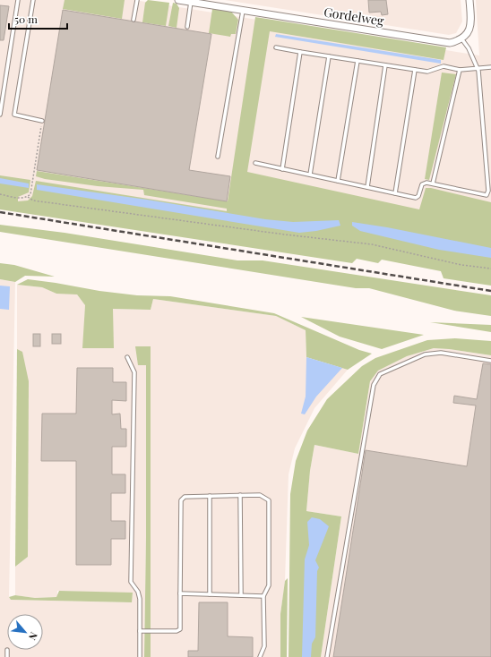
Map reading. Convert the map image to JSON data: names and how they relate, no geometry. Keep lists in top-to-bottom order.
{
  "streets": {
    "street": ["Gordelweg"]
  },
  "scale_bar": "50 m",
  "north": "bottom right"
}
